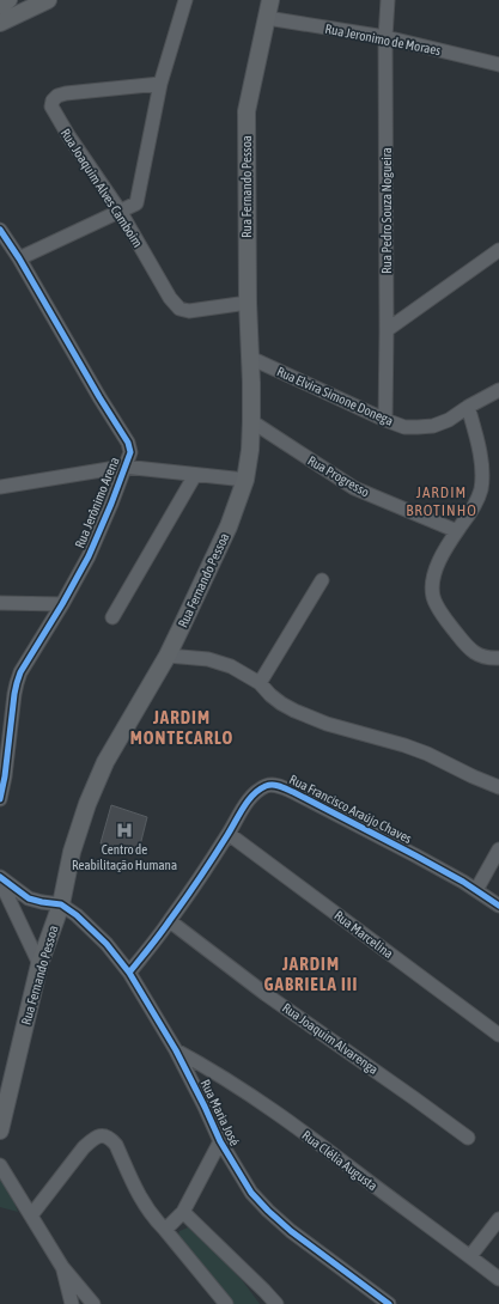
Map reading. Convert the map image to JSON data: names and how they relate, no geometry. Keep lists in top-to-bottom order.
{
  "streets": {
    "main road": ["Rua Fernando Pessoa"],
    "street": [
      "Rua Jeronimo de Moraes",
      "Rua Joaquim Alves Camboim",
      "Rua Pedro Souza Nogueira",
      "Rua Elvira Simone Donega",
      "Rua Progresso",
      "Rua Jerônimo Arena",
      "Rua Francisco Araújo Chaves",
      "Rua Marcelina",
      "Rua Joaquim Alvarenga",
      "Rua Maria José",
      "Rua Clélia Augusta"
    ]
  },
  "crossings": [
    ["Rua Jeronimo de Moraes", "Rua Fernando Pessoa"],
    ["Rua Jeronimo de Moraes", "Rua Pedro Souza Nogueira"],
    ["Rua Fernando Pessoa", "Rua Joaquim Alves Camboim"],
    ["Rua Fernando Pessoa", "Rua Elvira Simone Donega"],
    ["Rua Fernando Pessoa", "Rua Progresso"],
    ["Rua Fernando Pessoa", "Rua Maria José"],
    ["Rua Pedro Souza Nogueira", "Rua Elvira Simone Donega"],
    ["Rua Francisco Araújo Chaves", "Rua Marcelina"],
    ["Rua Francisco Araújo Chaves", "Rua Joaquim Alvarenga"],
    ["Rua Francisco Araújo Chaves", "Rua Maria José"],
    ["Rua Maria José", "Rua Clélia Augusta"]
  ],
  "districts": ["JARDIM BROTINHO", "JARDIM MONTECARLO", "JARDIM GABRIELA III"],
  "places": {
    "hospital": ["Centro de Reabilitação Humana"]
  }
}
